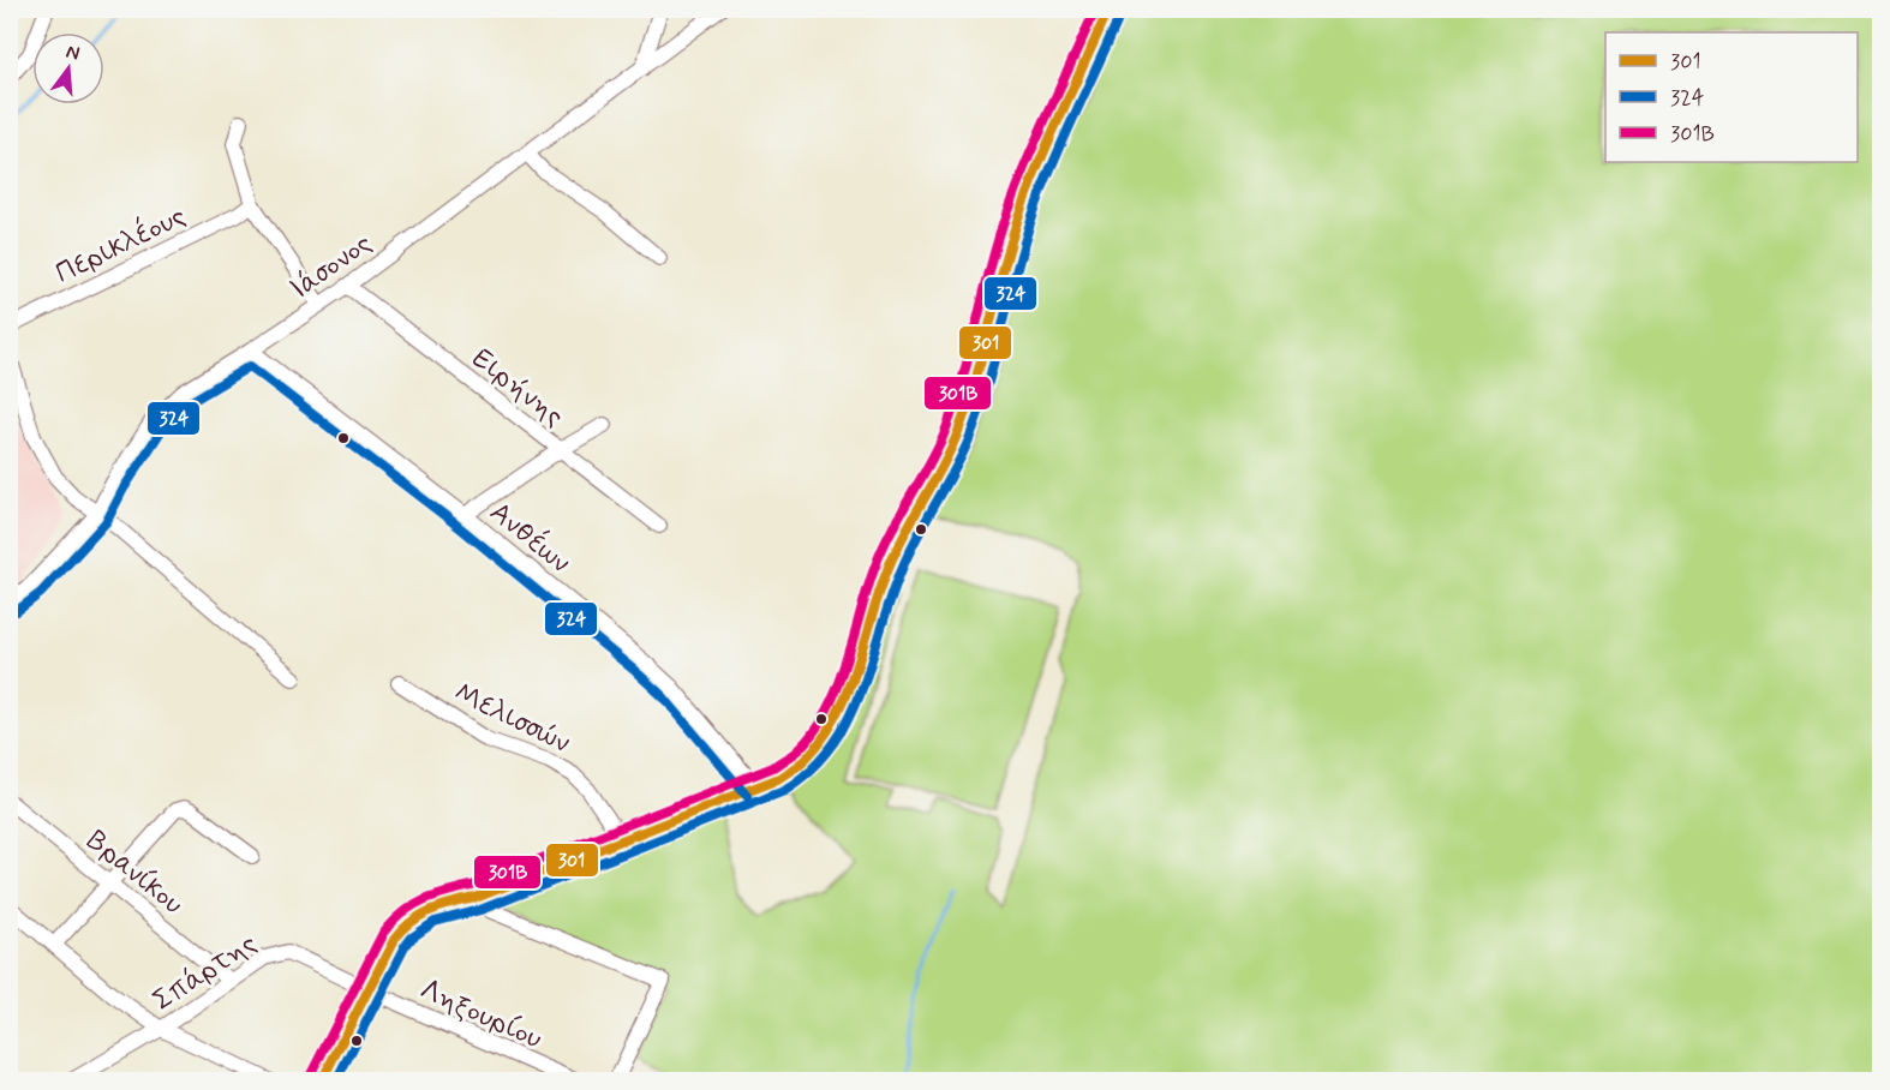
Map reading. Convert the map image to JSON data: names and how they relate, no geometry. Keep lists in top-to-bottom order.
{
  "streets": {
    "street": [
      "Περικλέους",
      "Ιάσονος",
      "Ειρήνης",
      "Ανθέων",
      "Μελισσών",
      "Βρανίκου",
      "Σπάρτης",
      "Ληξουρίου"
    ]
  },
  "crossings": [
    ["Ιάσονος", "Ειρήνης"],
    ["Ιάσονος", "Ανθέων"],
    ["Βρανίκου", "Σπάρτης"],
    ["Σπάρτης", "Ληξουρίου"]
  ],
  "lines": ["transit line 301", "transit line 301B", "transit line 324"],
  "legend": ["301", "324", "301B"],
  "north": "top"
}
